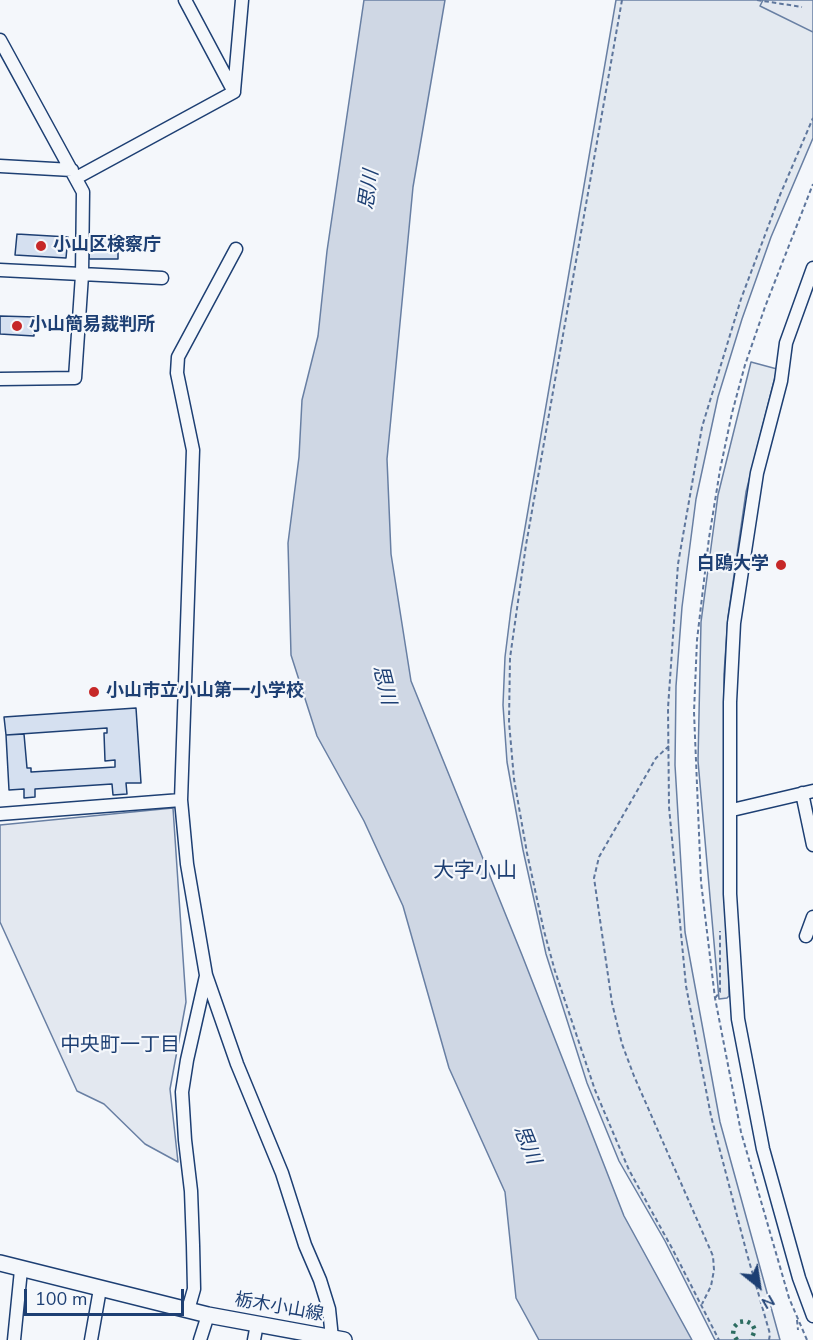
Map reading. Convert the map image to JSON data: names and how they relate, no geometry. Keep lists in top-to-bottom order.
{
  "streets": {
    "main road": ["栃木小山線"]
  },
  "districts": ["大字小山", "中央町一丁目"],
  "water": ["思川"],
  "places": [
    "小山区検察庁",
    "小山簡易裁判所",
    "白鴎大学",
    "小山市立小山第一小学校"
  ],
  "scale_bar": "100 m",
  "north": "bottom right"
}
